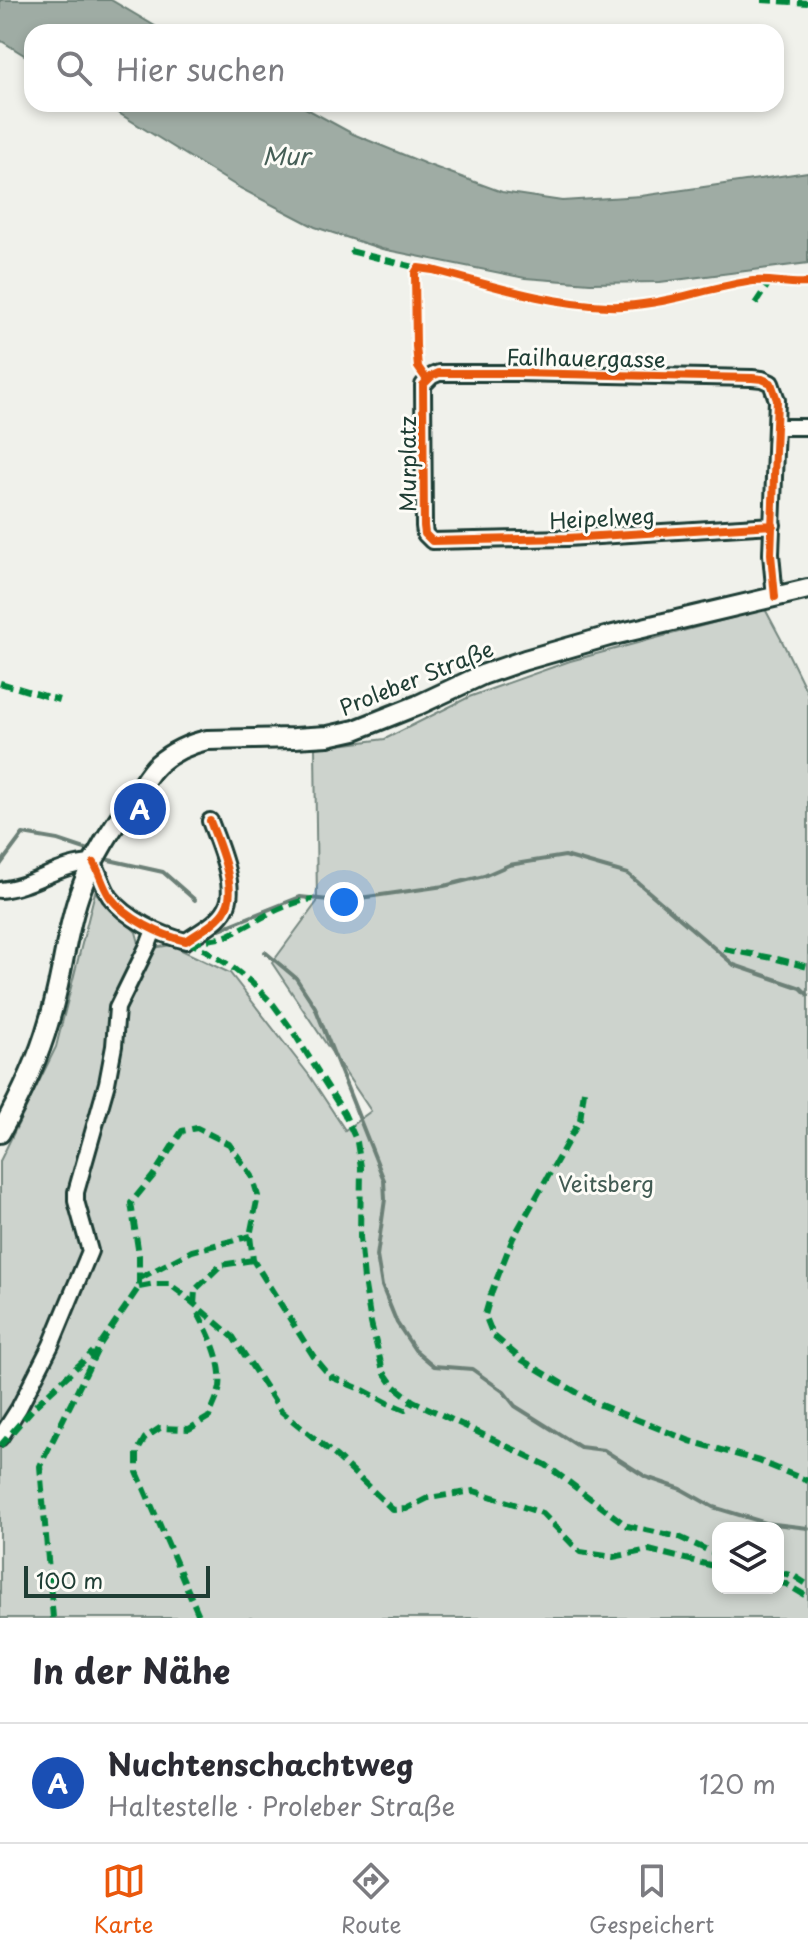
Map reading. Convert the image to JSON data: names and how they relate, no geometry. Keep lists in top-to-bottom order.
{
  "streets": {
    "main road": ["Proleber Straße"],
    "street": ["Failhauergasse", "Murplatz", "Heipelweg"]
  },
  "crossings": [
    ["Failhauergasse", "Murplatz"],
    ["Murplatz", "Heipelweg"]
  ],
  "water": ["Mur"],
  "parks": ["Veitsberg"],
  "scale_bar": "100 m",
  "page": {
    "search": "Hier suchen",
    "pins": "A",
    "scale": "100 m",
    "heading": "In der Nähe",
    "list": [
      {
        "mark": "A",
        "name": "Nuchtenschachtweg",
        "note": "Haltestelle · Proleber Straße",
        "value": "120 m"
      }
    ],
    "nav": ["Karte", "Route", "Gespeichert"]
  }
}
